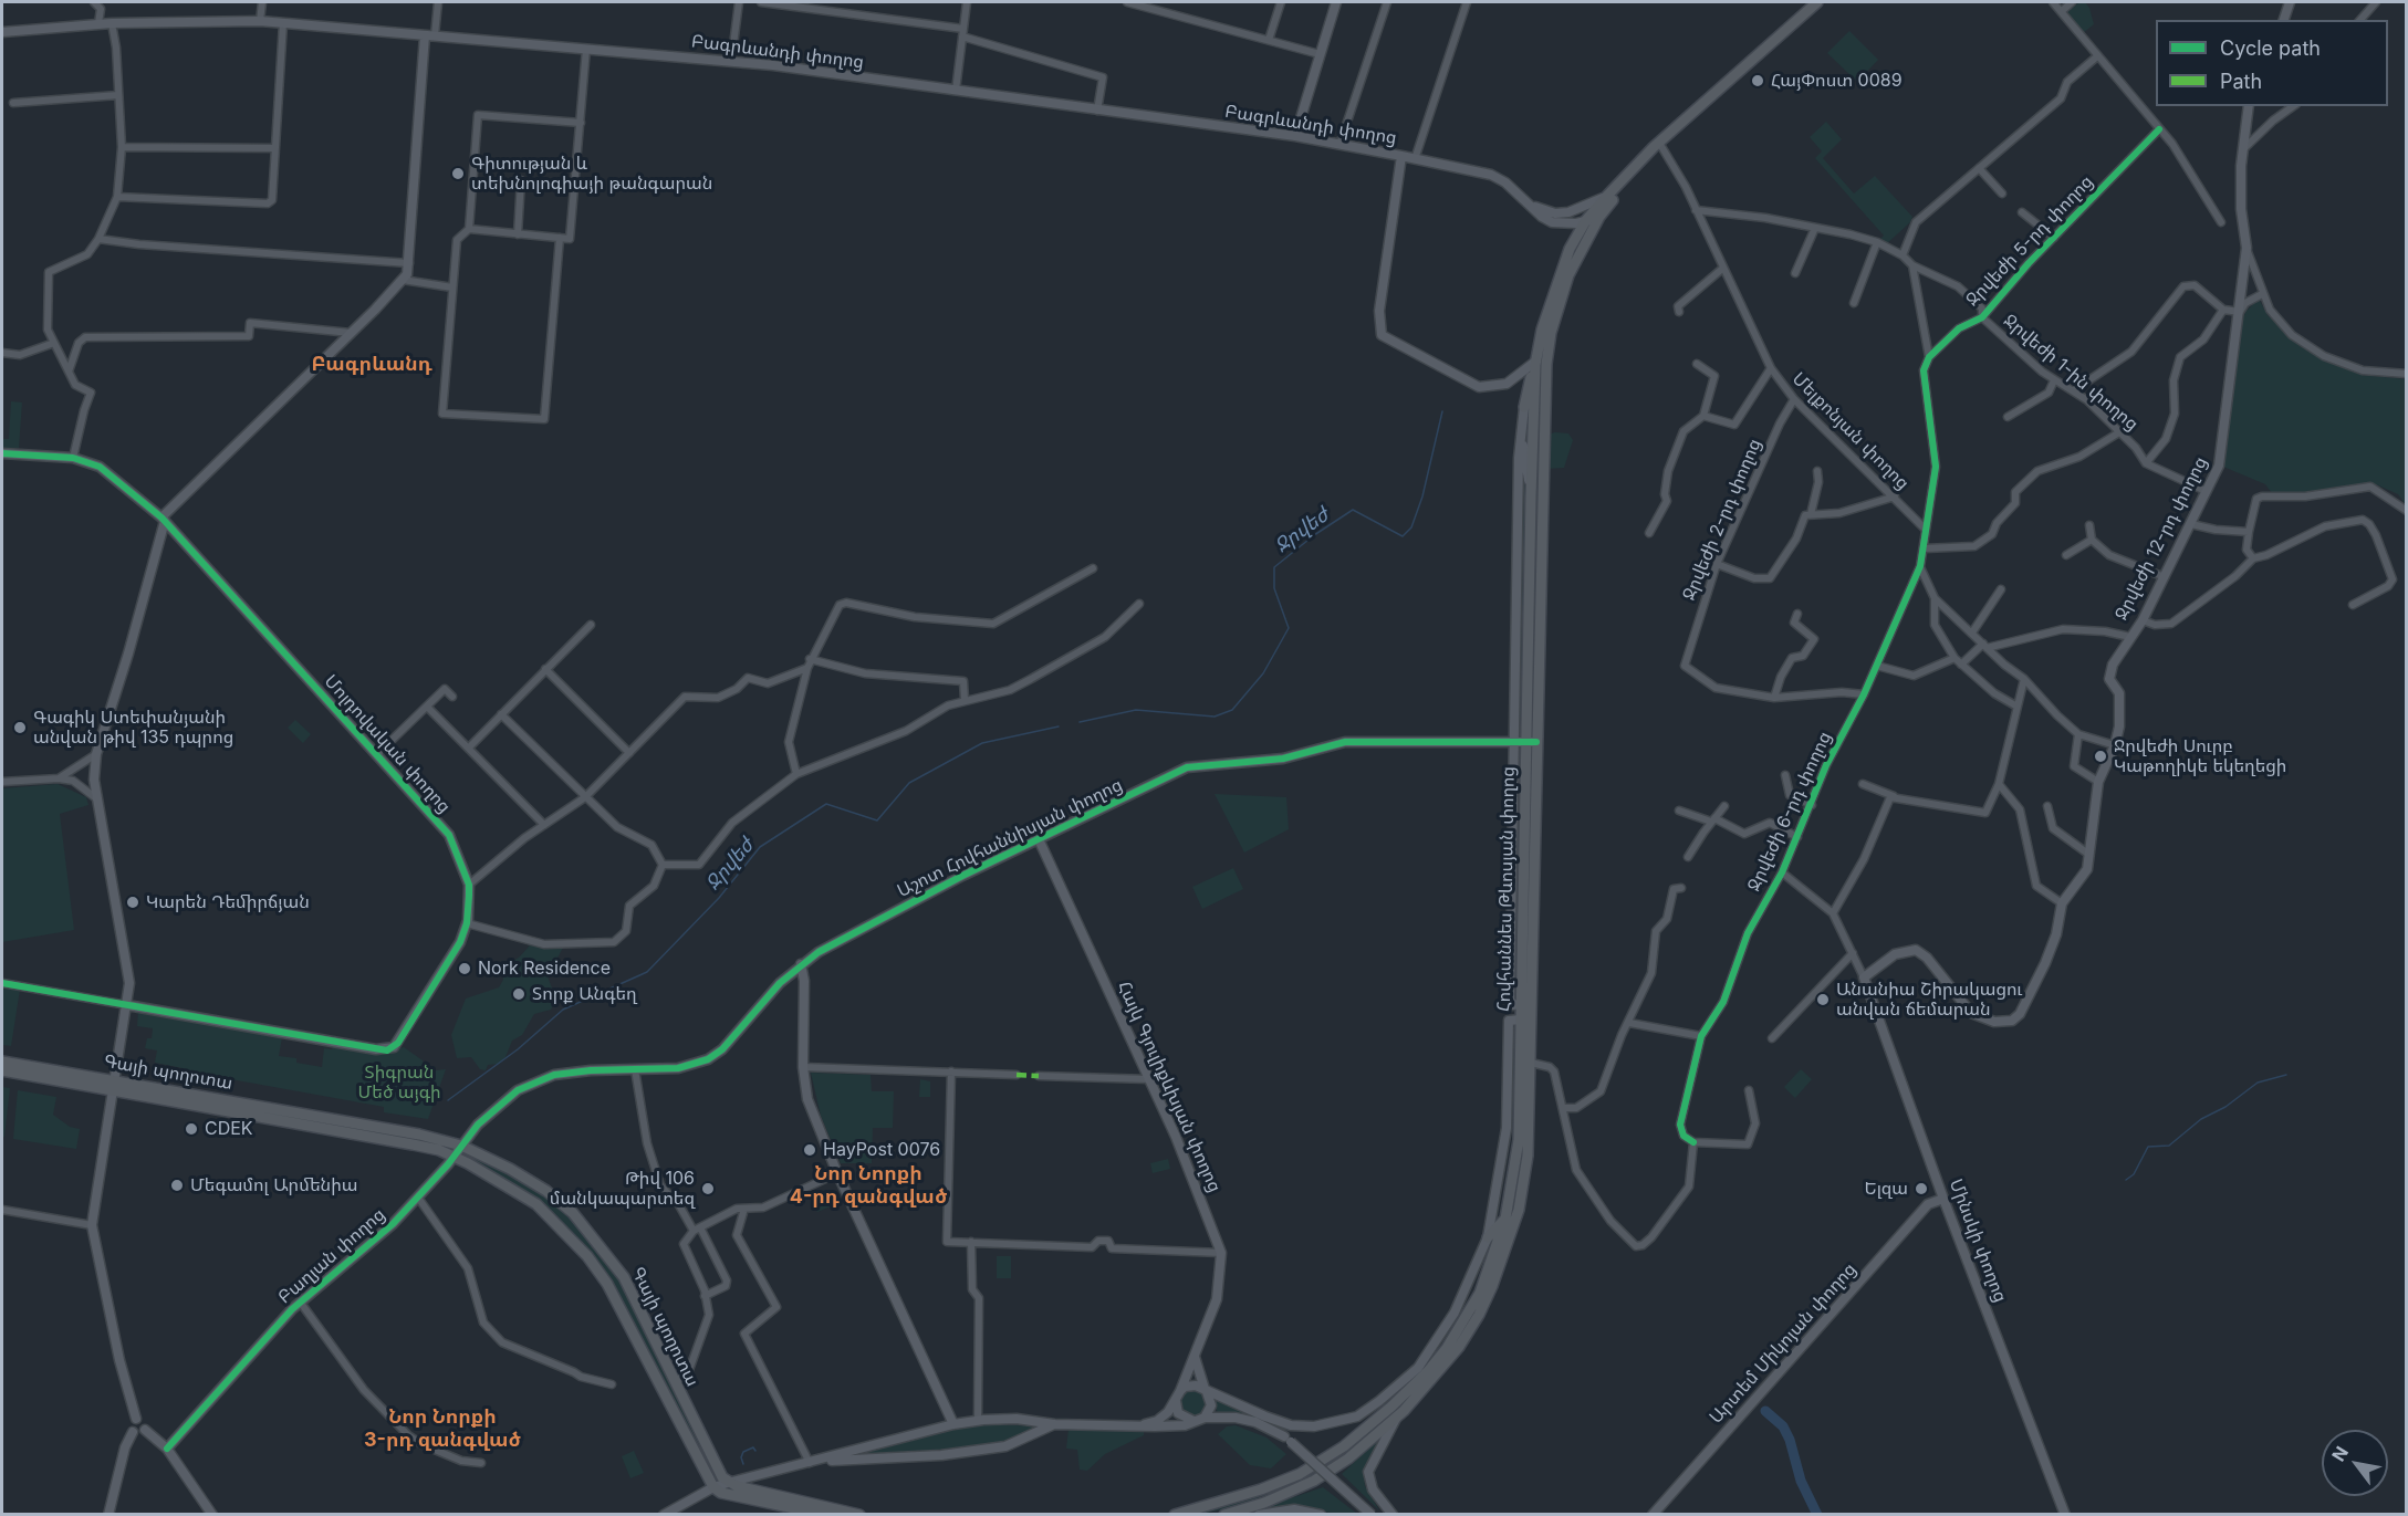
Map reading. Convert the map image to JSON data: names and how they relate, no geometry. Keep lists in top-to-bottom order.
{
  "streets": {
    "main road": ["Հովհաննես Թևոսյան փողոց", "Գայի պողոտա"],
    "street": [
      "Բագրևանդի փողոց",
      "Ջրվեժի 5-րդ փողոց",
      "Ջրվեժի 1-ին փողոց",
      "Մելքոնյան փողոց",
      "Ջրվեժի 2-րդ փողոց",
      "Ջրվեժի 12-րդ փողոց",
      "Մոլդովական փողոց",
      "Ջրվեժի 6-րդ փողոց",
      "Աշոտ Հովհաննիսյան փողոց",
      "Հայկ Գյուլիքևխյան փողոց",
      "Մինսկի փողոց",
      "Բաղյան փողոց",
      "Արտեմ Միկոյան փողոց"
    ]
  },
  "crossings": [
    ["Բագրևանդի փողոց", "Հովհաննես Թևոսյան փողոց"],
    ["Ջրվեժի 5-րդ փողոց", "Ջրվեժի 1-ին փողոց"],
    ["Ջրվեժի 1-ին փողոց", "Մելքոնյան փողոց"],
    ["Ջրվեժի 1-ին փողոց", "Ջրվեժի 12-րդ փողոց"],
    ["Մելքոնյան փողոց", "Ջրվեժի 2-րդ փողոց"],
    ["Մելքոնյան փողոց", "Հովհաննես Թևոսյան փողոց"],
    ["Ջրվեժի 2-րդ փողոց", "Ջրվեժի 6-րդ փողոց"],
    ["Ջրվեժի 12-րդ փողոց", "Մինսկի փողոց"],
    ["Ջրվեժի 6-րդ փողոց", "Հովհաննես Թևոսյան փողոց"],
    ["Աշոտ Հովհաննիսյան փողոց", "Հովհաննես Թևոսյան փողոց"],
    ["Աշոտ Հովհաննիսյան փողոց", "Գայի պողոտա"],
    ["Աշոտ Հովհաննիսյան փողոց", "Հայկ Գյուլիքևխյան փողոց"],
    ["Աշոտ Հովհաննիսյան փողոց", "Բաղյան փողոց"],
    ["Գայի պողոտա", "Բաղյան փողոց"],
    ["Մինսկի փողոց", "Արտեմ Միկոյան փողոց"]
  ],
  "districts": ["Բագրևանդ", "Նոր Նորքի 4-րդ զանգված", "Նոր Նորքի 3-րդ զանգված"],
  "water": ["Ջրվեժ"],
  "parks": ["Տիգրան Մեծ այգի"],
  "places": [
    "ՀայՓոստ 0089",
    "Գիտության և տեխնոլոգիայի թանգարան",
    "Գագիկ Ստեփանյանի անվան թիվ 135 դպրոց",
    "Ջրվեժի Սուրբ Կաթողիկե եկեղեցի",
    "Կարեն Դեմիրճյան",
    "Nork Residence",
    "Տորք Անգեղ",
    "Անանիա Շիրակացու անվան ճեմարան",
    "CDEK",
    "HayPost 0076",
    "Մեգամոլ Արմենիա",
    "Թիվ 106 մանկապարտեզ",
    "Ելզա"
  ],
  "legend": ["Cycle path", "Path"],
  "north": "top left"
}
